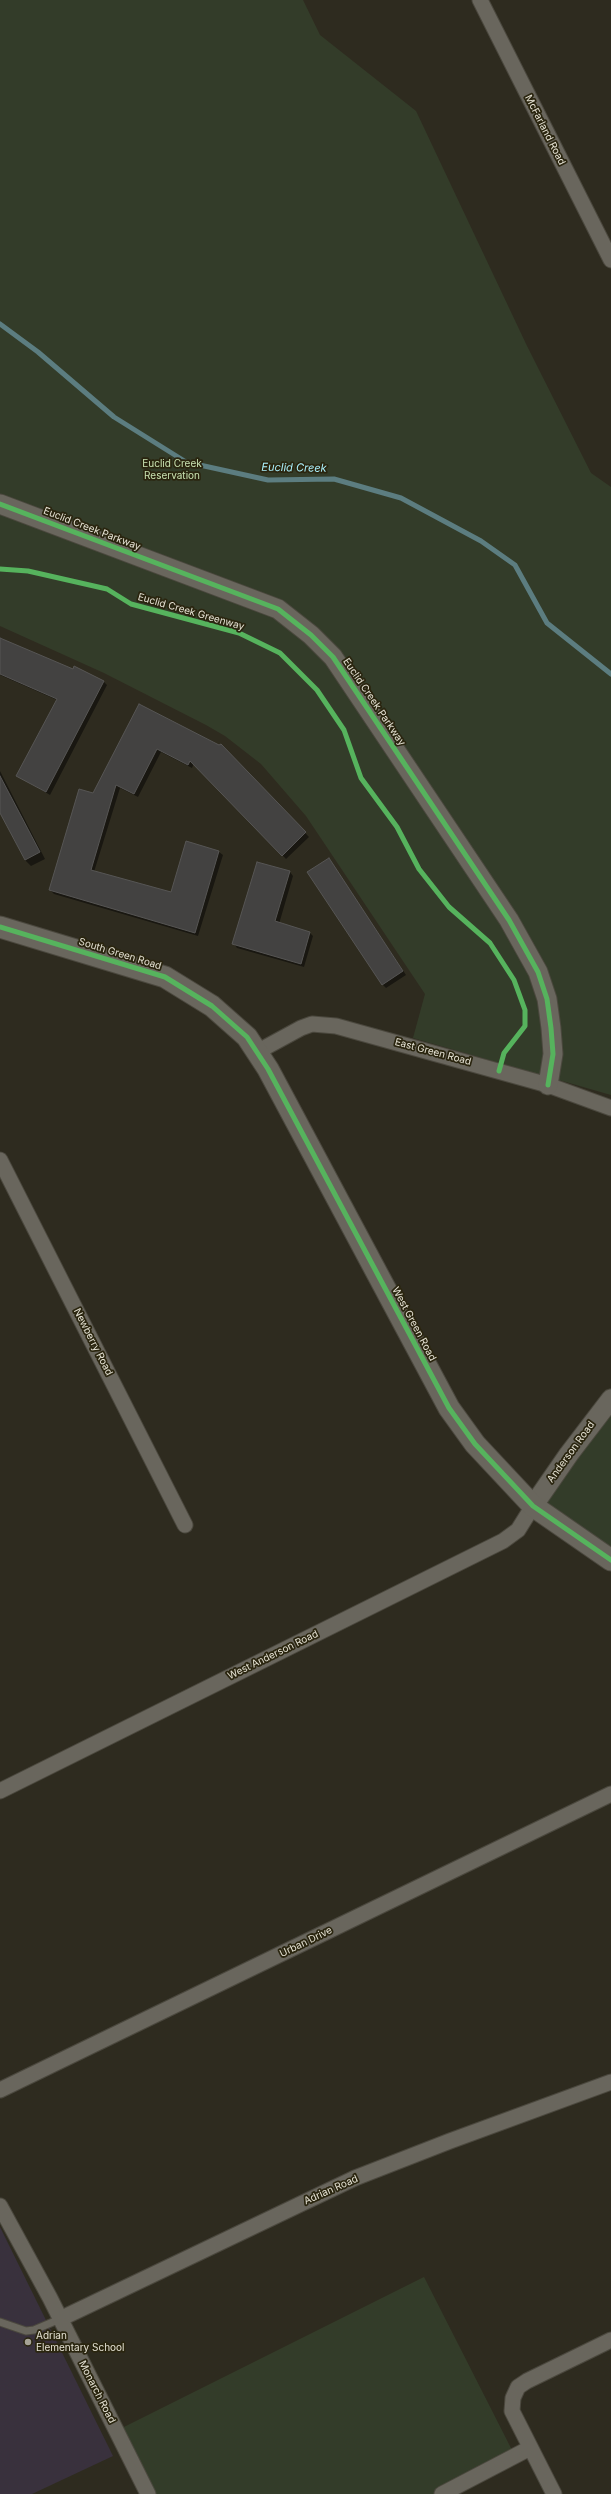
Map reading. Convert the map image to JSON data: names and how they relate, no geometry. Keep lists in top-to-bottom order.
{
  "streets": {
    "main road": ["South Green Road", "West Green Road"],
    "street": [
      "McFarland Road",
      "Euclid Creek Parkway",
      "East Green Road",
      "Newberry Road",
      "Anderson Road",
      "West Anderson Road",
      "Urban Drive",
      "Adrian Road",
      "Monarch Road"
    ],
    "cycle path": ["Euclid Creek Greenway"]
  },
  "crossings": [
    ["Euclid Creek Parkway", "East Green Road"],
    ["South Green Road", "East Green Road"],
    ["South Green Road", "West Green Road"],
    ["East Green Road", "West Green Road"],
    ["West Green Road", "Anderson Road"],
    ["West Green Road", "West Anderson Road"],
    ["Anderson Road", "West Anderson Road"],
    ["Adrian Road", "Monarch Road"]
  ],
  "water": ["Euclid Creek"],
  "parks": ["Euclid Creek Reservation"],
  "places": ["Adrian Elementary School"]
}
